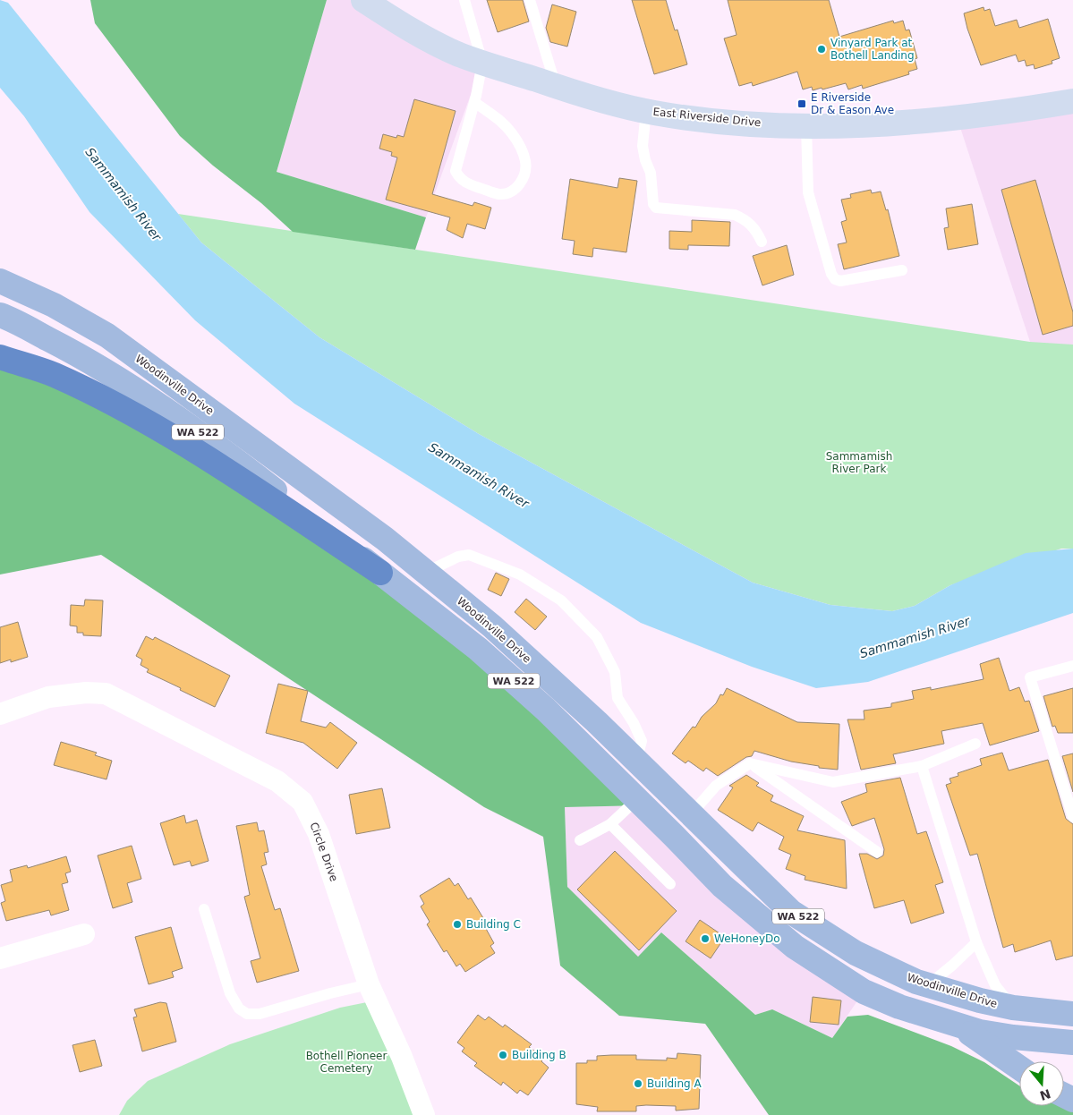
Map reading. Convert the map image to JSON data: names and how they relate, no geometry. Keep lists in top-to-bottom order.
{
  "streets": {
    "main road": ["East Riverside Drive", "Woodinville Drive", "WA 522"],
    "street": ["Circle Drive"]
  },
  "water": ["Sammamish River"],
  "parks": ["Sammamish River Park", "Bothell Pioneer Cemetery"],
  "places": {
    "other": [
      "Vinyard Park at Bothell Landing",
      "Building C",
      "WeHoneyDo",
      "Building B",
      "Building A"
    ],
    "transit": ["E Riverside Dr & Eason Ave"]
  },
  "north": "bottom"
}
